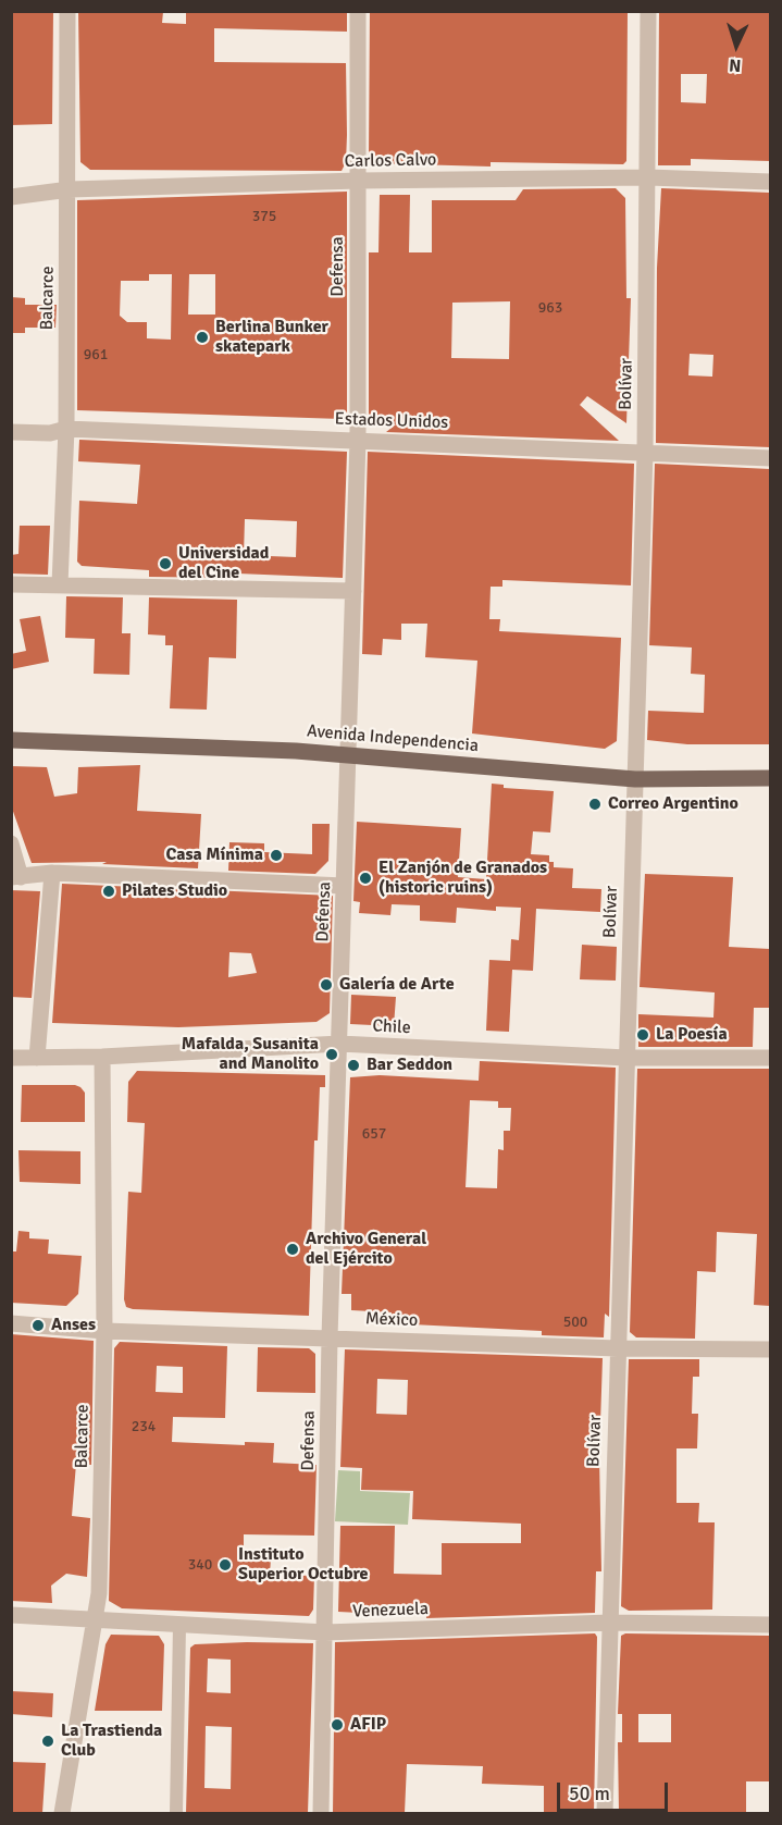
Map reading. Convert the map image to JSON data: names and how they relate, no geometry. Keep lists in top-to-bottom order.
{
  "streets": {
    "main road": ["Avenida Independencia"],
    "street": [
      "Carlos Calvo",
      "Defensa",
      "Balcarce",
      "Bolívar",
      "Estados Unidos",
      "Chile",
      "México",
      "Venezuela"
    ]
  },
  "crossings": [
    ["Carlos Calvo", "Defensa"],
    ["Carlos Calvo", "Balcarce"],
    ["Carlos Calvo", "Bolívar"],
    ["Defensa", "Estados Unidos"],
    ["Defensa", "Avenida Independencia"],
    ["Defensa", "Chile"],
    ["Defensa", "México"],
    ["Defensa", "Venezuela"],
    ["Balcarce", "Estados Unidos"],
    ["Balcarce", "Chile"],
    ["Balcarce", "México"],
    ["Balcarce", "Venezuela"],
    ["Bolívar", "Estados Unidos"],
    ["Bolívar", "Avenida Independencia"],
    ["Bolívar", "Chile"],
    ["Bolívar", "México"],
    ["Bolívar", "Venezuela"]
  ],
  "places": [
    "Berlina Bunker skatepark",
    "Universidad del Cine",
    "Correo Argentino",
    "Casa Mínima",
    "El Zanjón de Granados (historic ruins)",
    "Pilates Studio",
    "Galería de Arte",
    "La Poesía",
    "Mafalda, Susanita and Manolito",
    "Bar Seddon",
    "Archivo General del Ejército",
    "Anses",
    "Instituto Superior Octubre",
    "AFIP",
    "La Trastienda Club"
  ],
  "house_numbers": [
    "375",
    "963",
    "961",
    "657",
    "500",
    "234",
    "340"
  ],
  "scale_bar": "50 m",
  "north": "bottom"
}
